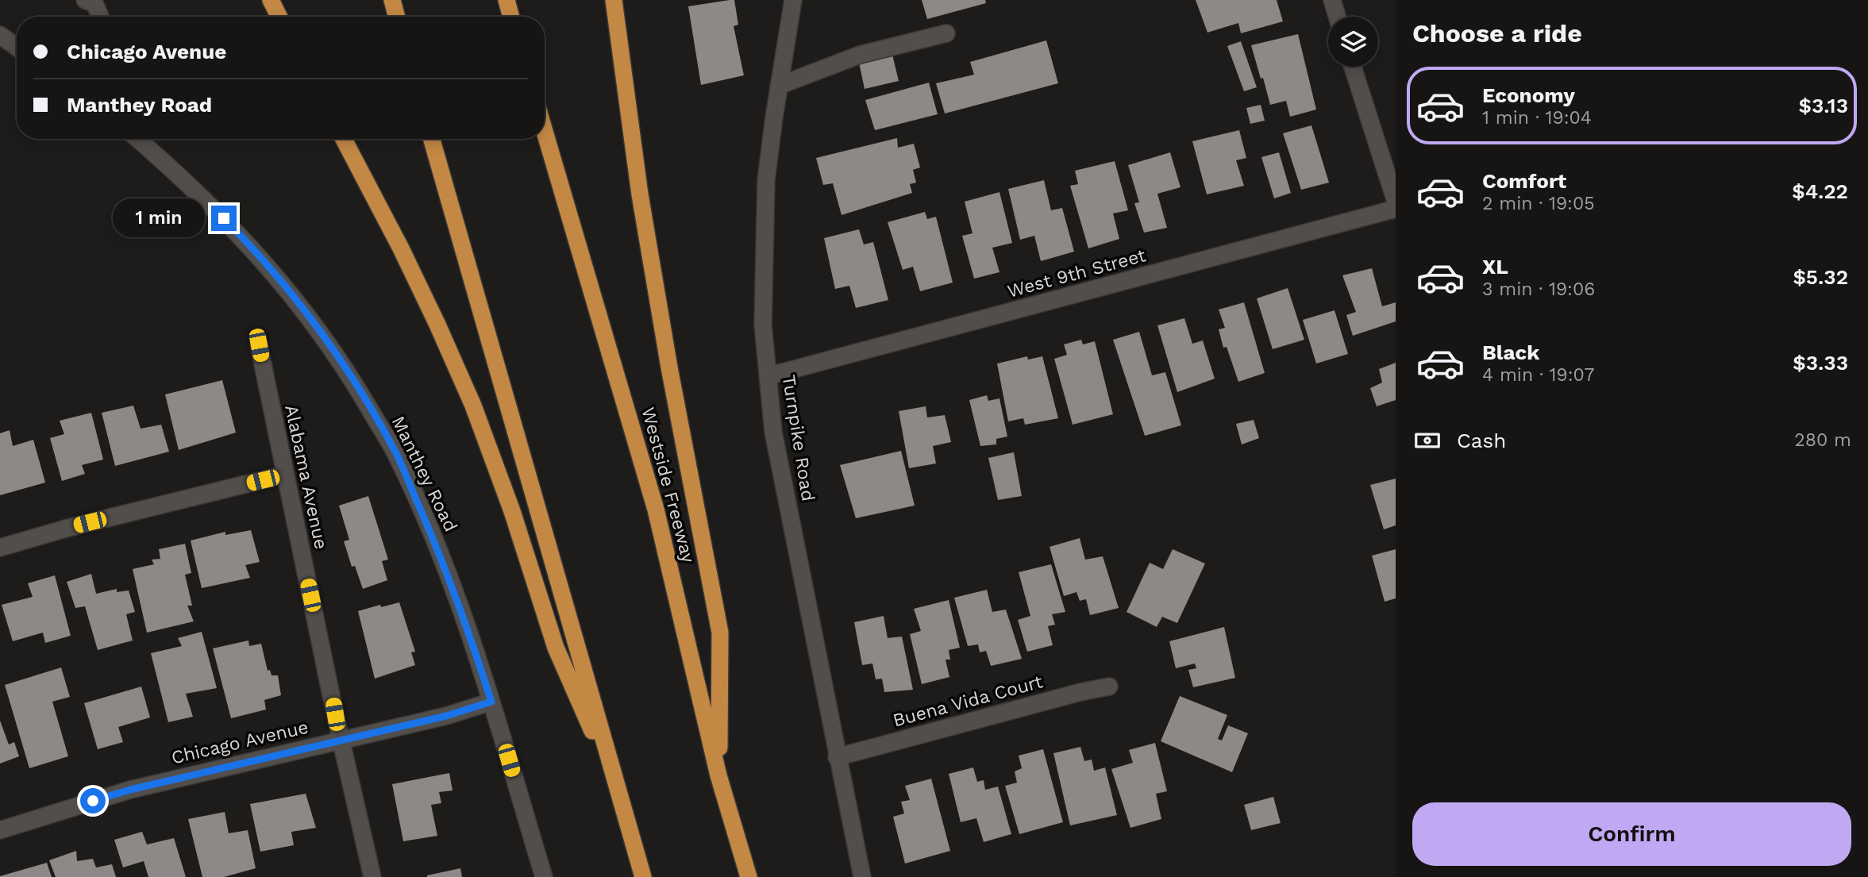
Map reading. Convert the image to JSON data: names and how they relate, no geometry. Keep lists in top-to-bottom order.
{
  "streets": {
    "highway": ["Westside Freeway"],
    "street": [
      "West 9th Street",
      "Turnpike Road",
      "Manthey Road",
      "Alabama Avenue",
      "Buena Vida Court",
      "Chicago Avenue"
    ]
  },
  "crossings": [
    ["West 9th Street", "Turnpike Road"],
    ["Turnpike Road", "Buena Vida Court"],
    ["Manthey Road", "Chicago Avenue"],
    ["Alabama Avenue", "Chicago Avenue"]
  ],
  "page": {
    "heading": "Choose a ride",
    "banner": ["Chicago Avenue", "Manthey Road"],
    "list": [
      {
        "name": "Economy",
        "note": "1 min · 19:04",
        "value": "$3.13"
      },
      {
        "name": "Comfort",
        "note": "2 min · 19:05",
        "value": "$4.22"
      },
      {
        "name": "XL",
        "note": "3 min · 19:06",
        "value": "$5.32"
      },
      {
        "name": "Black",
        "note": "4 min · 19:07",
        "value": "$3.33"
      }
    ],
    "bubble": "1 min",
    "pay": ["Cash", "280 m"],
    "buttons": "Confirm"
  }
}
